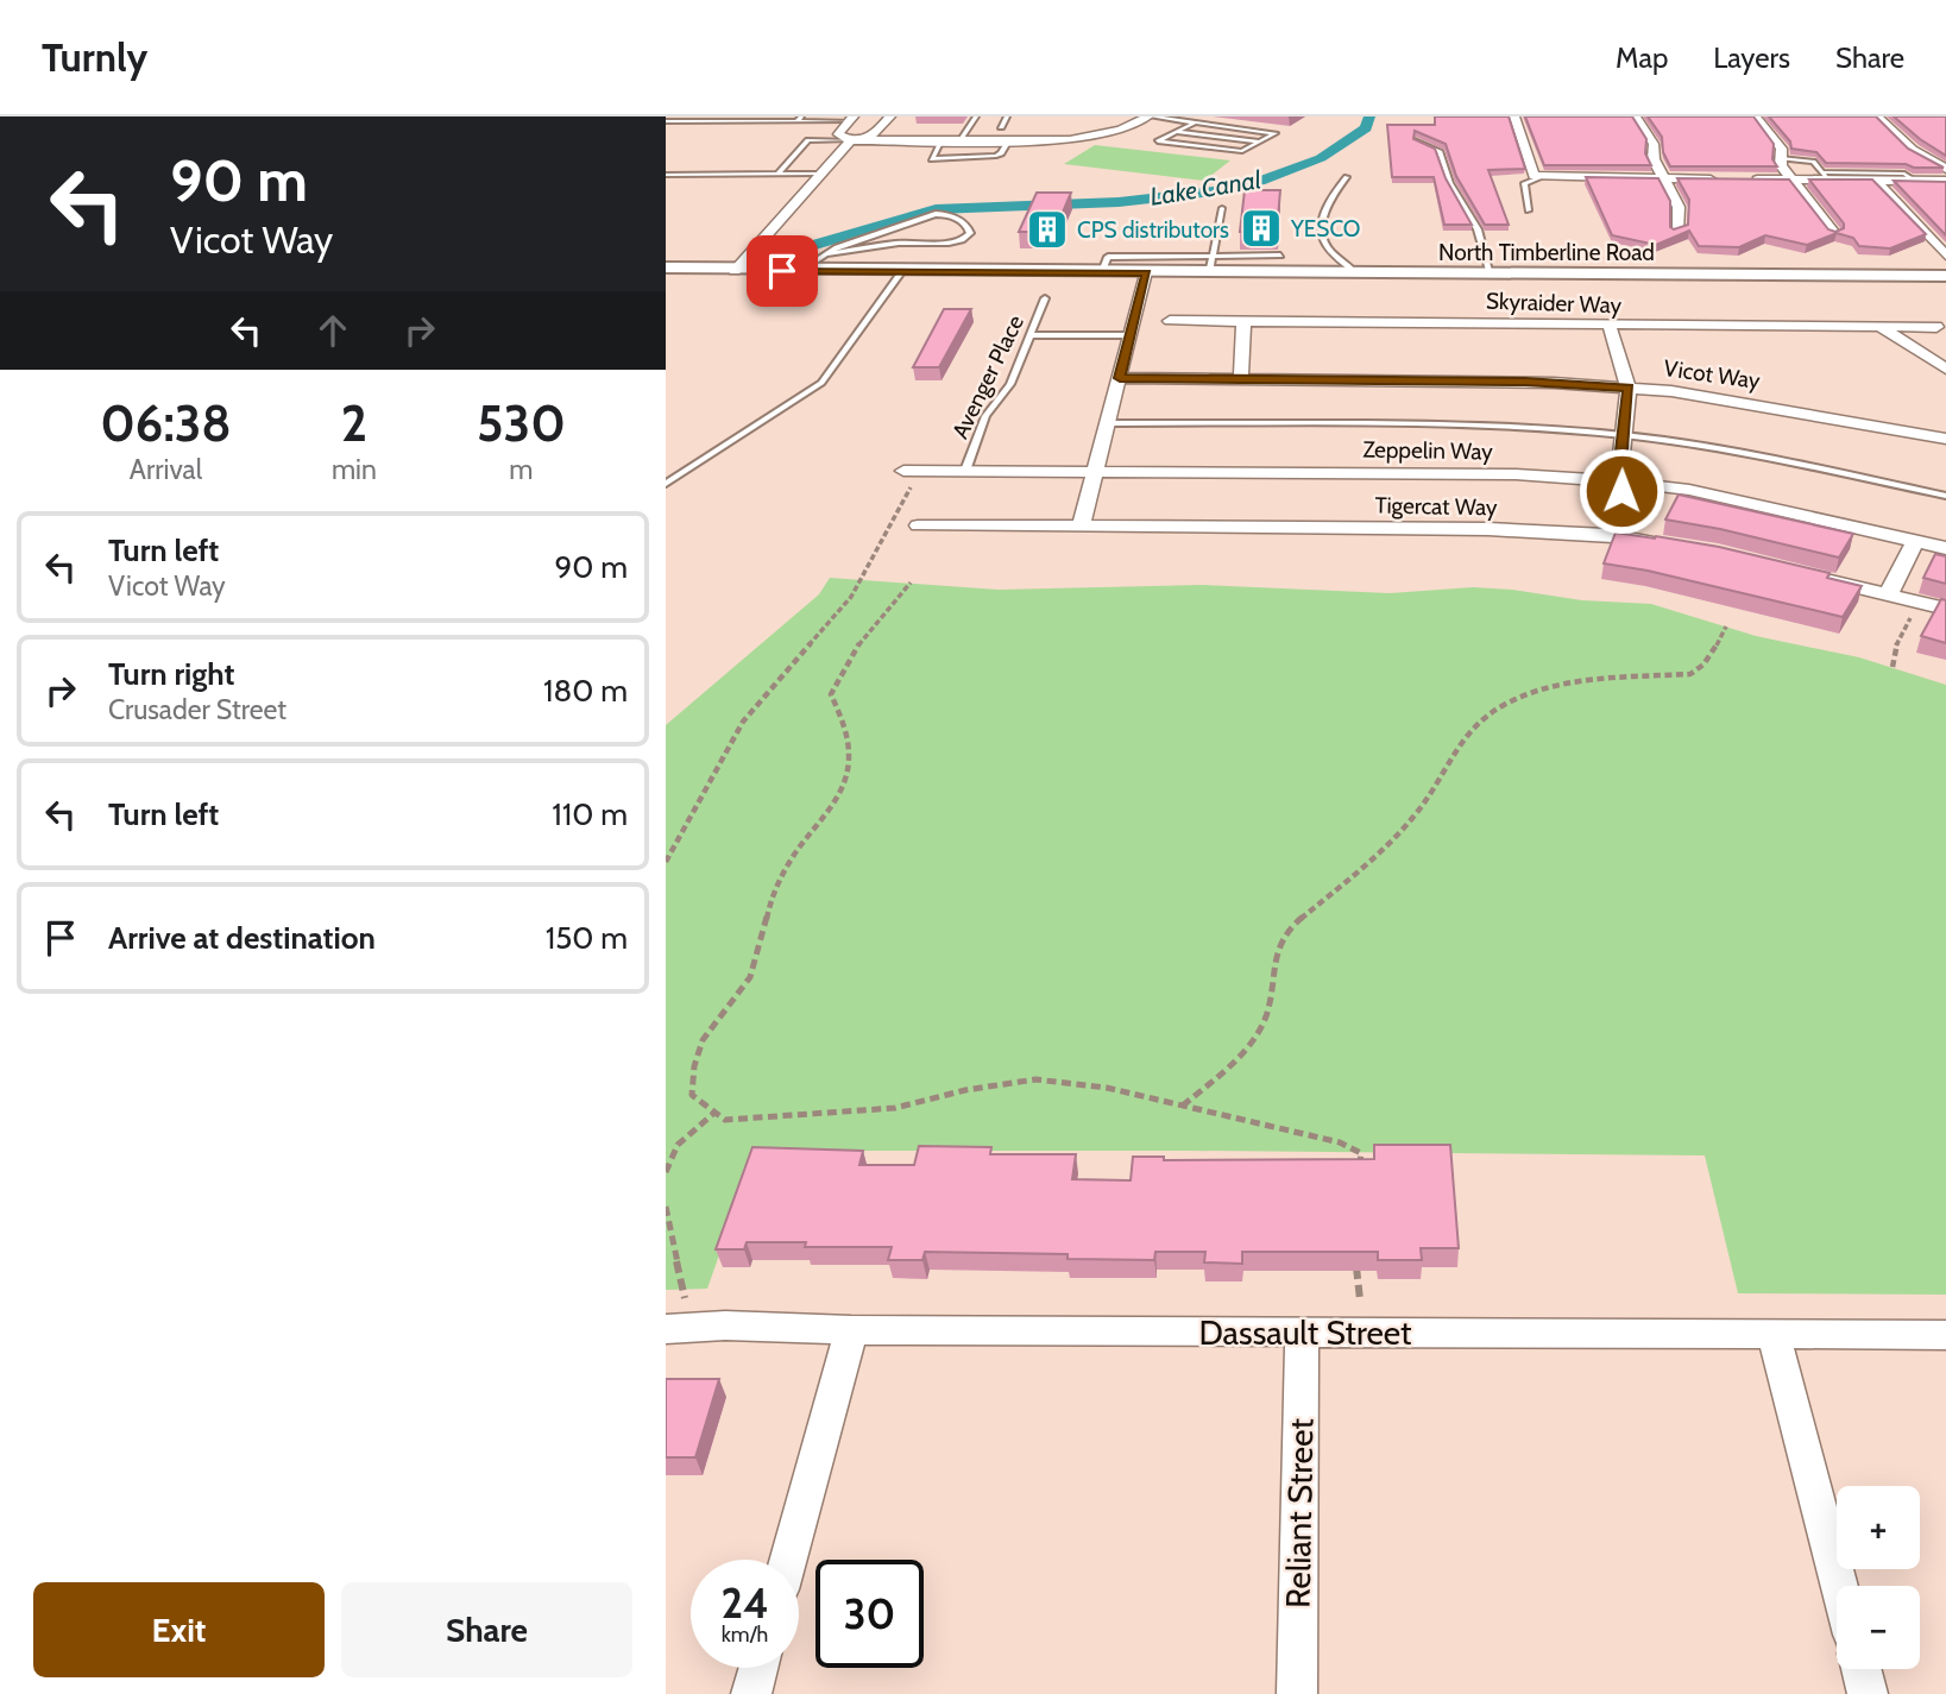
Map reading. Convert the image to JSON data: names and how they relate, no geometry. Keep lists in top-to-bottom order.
{
  "streets": {
    "main road": ["North Timberline Road"],
    "street": [
      "Skyraider Way",
      "Vicot Way",
      "Zeppelin Way",
      "Tigercat Way",
      "Dassault Street",
      "Reliant Street"
    ],
    "lane": ["Avenger Place"]
  },
  "crossings": [
    ["Avenger Place", "Zeppelin Way"],
    ["Dassault Street", "Reliant Street"]
  ],
  "water": ["Lake Canal"],
  "places": {
    "building": ["YESCO", "CPS distributors"]
  },
  "page": {
    "header": "Turnly",
    "nav": ["Map", "Layers", "Share"],
    "turn": ["90 m", "Vicot Way"],
    "eta": [
      "06:38",
      "Arrival",
      "2",
      "min",
      "530",
      "m"
    ],
    "list": [
      {
        "name": "Turn left",
        "note": "Vicot Way",
        "value": "90 m"
      },
      {
        "name": "Turn right",
        "note": "Crusader Street",
        "value": "180 m"
      },
      {
        "name": "Turn left",
        "value": "110 m"
      },
      {
        "name": "Arrive at destination",
        "value": "150 m"
      }
    ],
    "map_buttons": ["+", "−"],
    "speed": "24 km/h",
    "limit": "30",
    "buttons": ["Exit", "Share"]
  }
}
